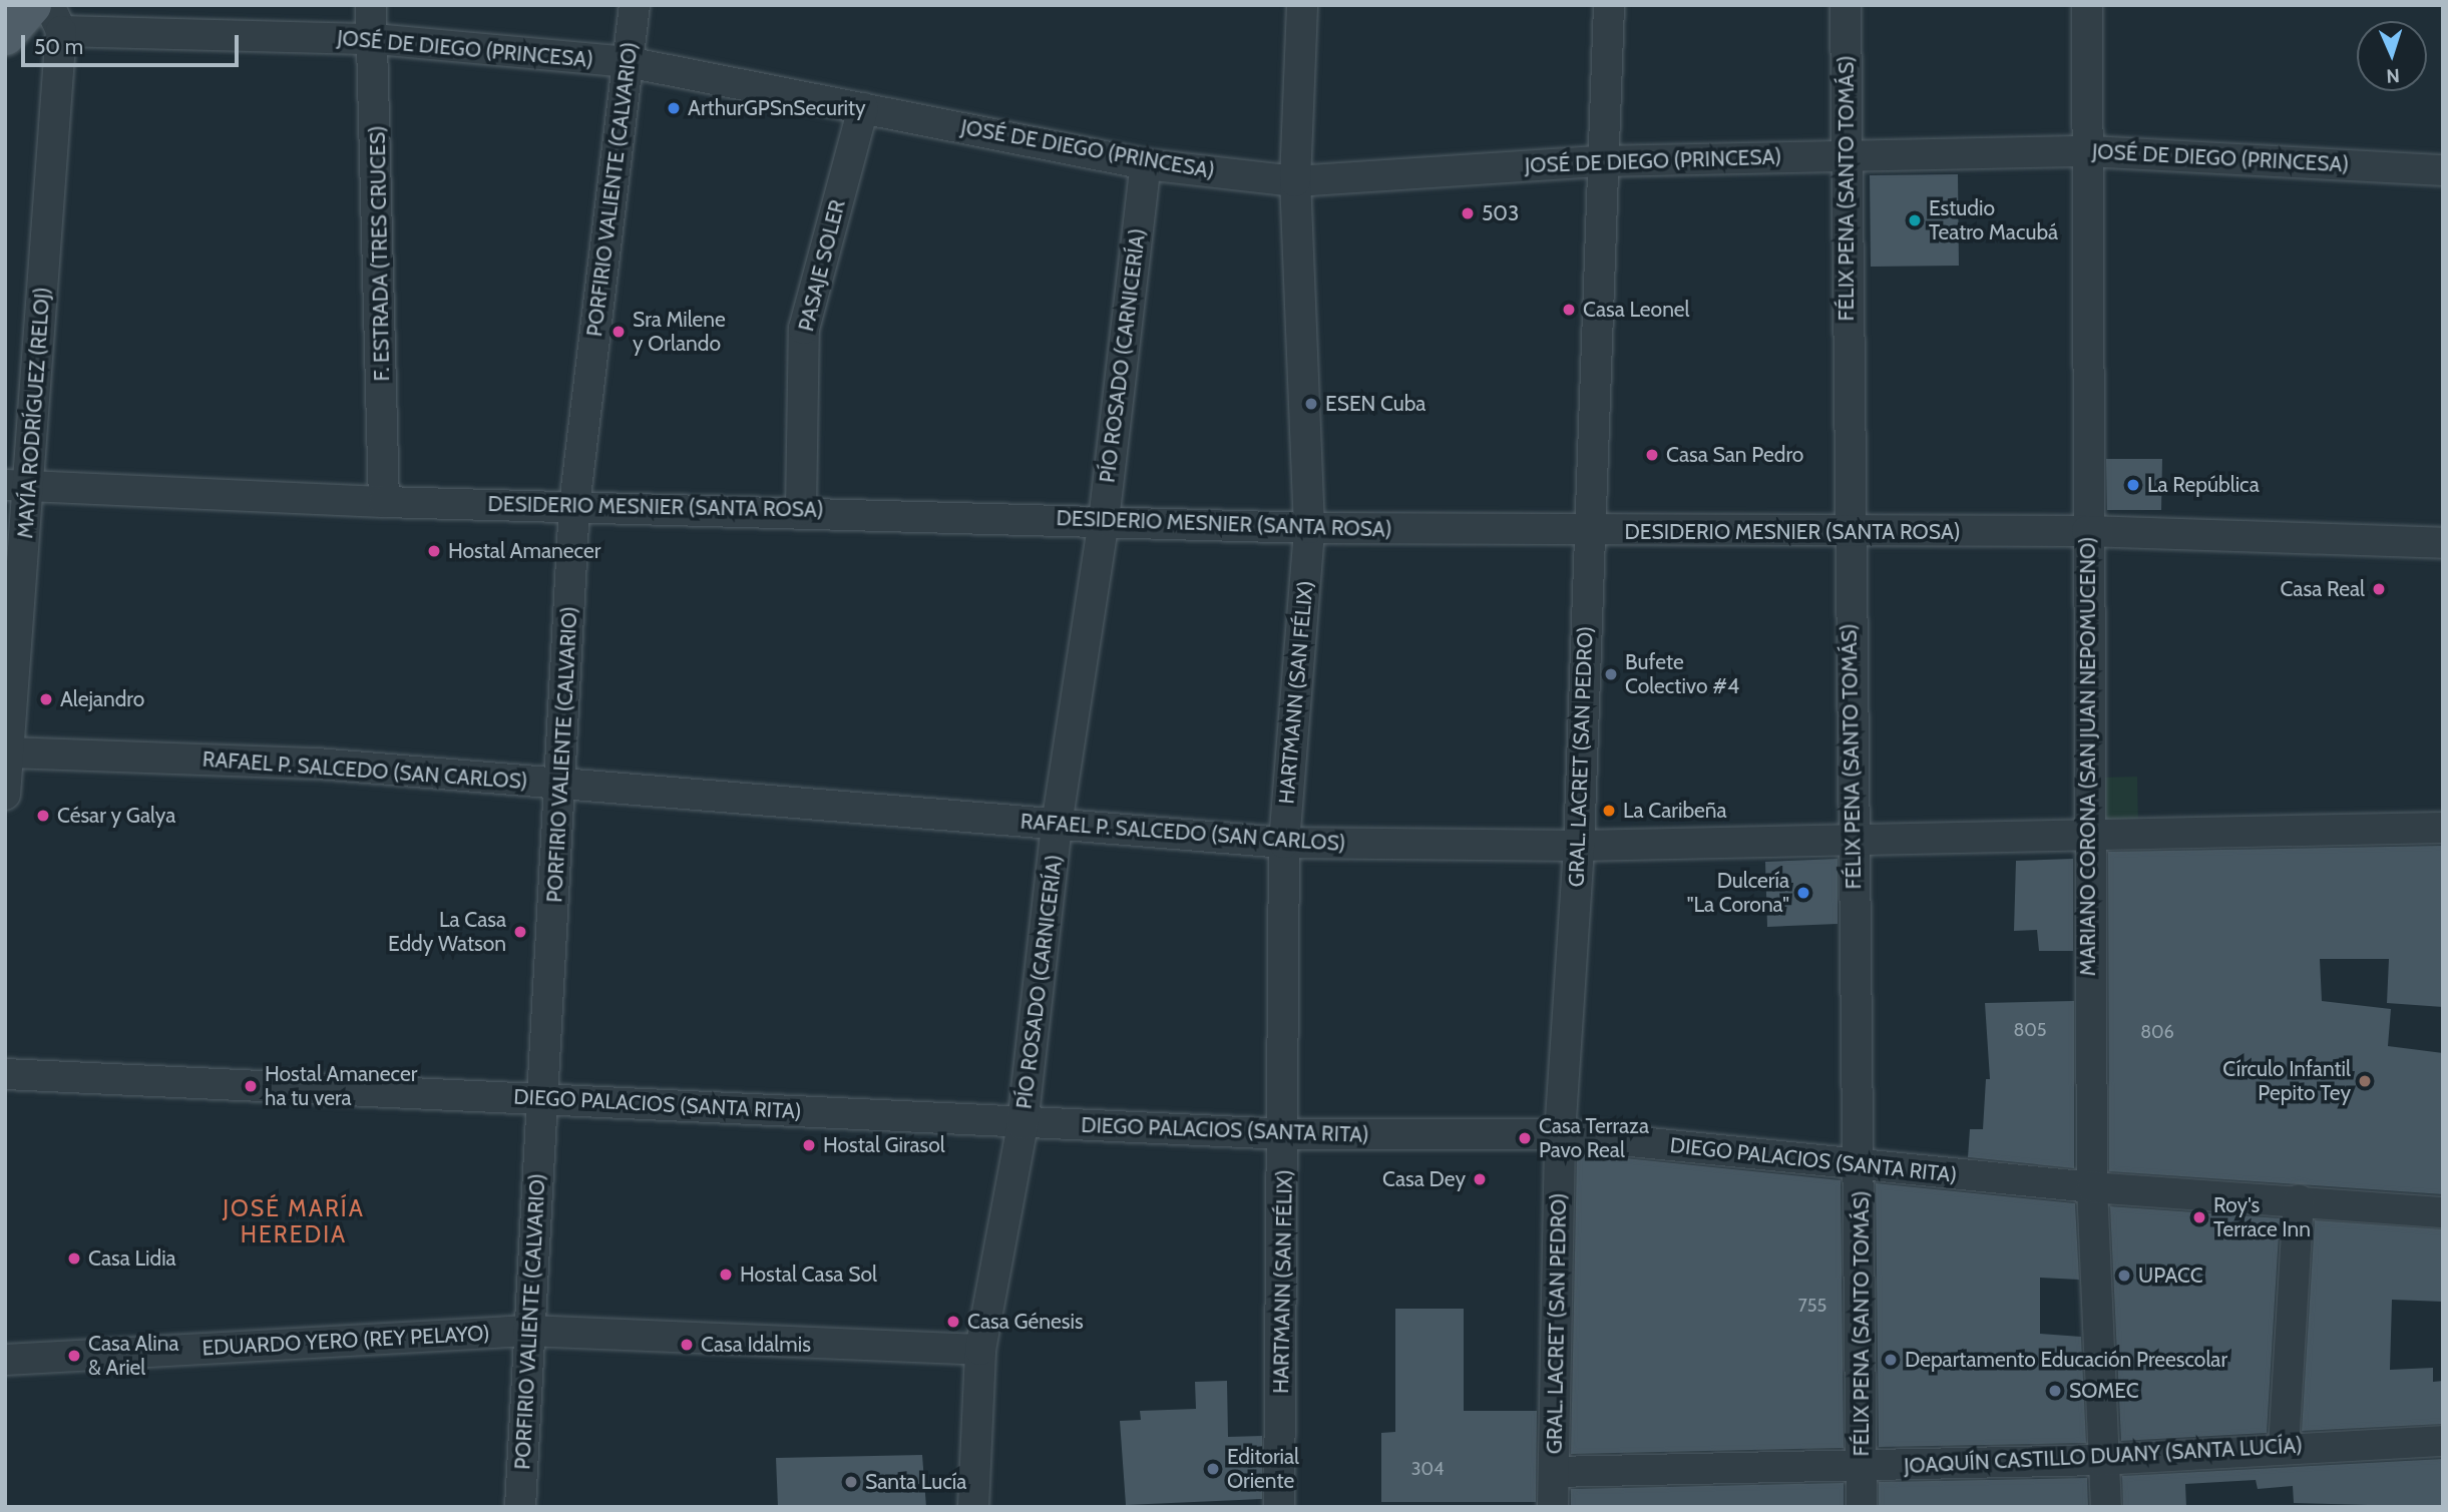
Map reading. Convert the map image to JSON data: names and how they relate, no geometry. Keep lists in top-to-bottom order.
{
  "streets": {
    "street": [
      "JOSÉ DE DIEGO (PRINCESA)",
      "FÉLIX PENA (SANTO TOMÁS)",
      "PORFIRIO VALIENTE (CALVARIO)",
      "F. ESTRADA (TRES CRUCES)",
      "PASAJE SOLER",
      "PÍO ROSADO (CARNICERÍA)",
      "MAYÍA RODRÍGUEZ (RELOJ)",
      "DESIDERIO MESNIER (SANTA ROSA)",
      "HARTMANN (SAN FÉLIX)",
      "GRAL. LACRET (SAN PEDRO)",
      "MARIANO CORONA (SAN JUAN NEPOMUCENO)",
      "RAFAEL P. SALCEDO (SAN CARLOS)",
      "DIEGO PALACIOS (SANTA RITA)",
      "EDUARDO YERO (REY PELAYO)",
      "JOAQUÍN CASTILLO DUANY (SANTA LUCÍA)"
    ]
  },
  "crossings": [
    ["JOSÉ DE DIEGO (PRINCESA)", "FÉLIX PENA (SANTO TOMÁS)"],
    ["JOSÉ DE DIEGO (PRINCESA)", "PORFIRIO VALIENTE (CALVARIO)"],
    ["JOSÉ DE DIEGO (PRINCESA)", "F. ESTRADA (TRES CRUCES)"],
    ["JOSÉ DE DIEGO (PRINCESA)", "PASAJE SOLER"],
    ["JOSÉ DE DIEGO (PRINCESA)", "PÍO ROSADO (CARNICERÍA)"],
    ["JOSÉ DE DIEGO (PRINCESA)", "MAYÍA RODRÍGUEZ (RELOJ)"],
    ["JOSÉ DE DIEGO (PRINCESA)", "HARTMANN (SAN FÉLIX)"],
    ["JOSÉ DE DIEGO (PRINCESA)", "GRAL. LACRET (SAN PEDRO)"],
    ["JOSÉ DE DIEGO (PRINCESA)", "MARIANO CORONA (SAN JUAN NEPOMUCENO)"],
    ["FÉLIX PENA (SANTO TOMÁS)", "DESIDERIO MESNIER (SANTA ROSA)"],
    ["FÉLIX PENA (SANTO TOMÁS)", "RAFAEL P. SALCEDO (SAN CARLOS)"],
    ["FÉLIX PENA (SANTO TOMÁS)", "DIEGO PALACIOS (SANTA RITA)"],
    ["FÉLIX PENA (SANTO TOMÁS)", "JOAQUÍN CASTILLO DUANY (SANTA LUCÍA)"],
    ["PORFIRIO VALIENTE (CALVARIO)", "DESIDERIO MESNIER (SANTA ROSA)"],
    ["PORFIRIO VALIENTE (CALVARIO)", "RAFAEL P. SALCEDO (SAN CARLOS)"],
    ["PORFIRIO VALIENTE (CALVARIO)", "DIEGO PALACIOS (SANTA RITA)"],
    ["PORFIRIO VALIENTE (CALVARIO)", "EDUARDO YERO (REY PELAYO)"],
    ["F. ESTRADA (TRES CRUCES)", "DESIDERIO MESNIER (SANTA ROSA)"],
    ["PASAJE SOLER", "DESIDERIO MESNIER (SANTA ROSA)"],
    ["PÍO ROSADO (CARNICERÍA)", "DESIDERIO MESNIER (SANTA ROSA)"],
    ["PÍO ROSADO (CARNICERÍA)", "RAFAEL P. SALCEDO (SAN CARLOS)"],
    ["PÍO ROSADO (CARNICERÍA)", "DIEGO PALACIOS (SANTA RITA)"],
    ["PÍO ROSADO (CARNICERÍA)", "EDUARDO YERO (REY PELAYO)"],
    ["MAYÍA RODRÍGUEZ (RELOJ)", "DESIDERIO MESNIER (SANTA ROSA)"],
    ["MAYÍA RODRÍGUEZ (RELOJ)", "RAFAEL P. SALCEDO (SAN CARLOS)"],
    ["DESIDERIO MESNIER (SANTA ROSA)", "HARTMANN (SAN FÉLIX)"],
    ["DESIDERIO MESNIER (SANTA ROSA)", "GRAL. LACRET (SAN PEDRO)"],
    ["DESIDERIO MESNIER (SANTA ROSA)", "MARIANO CORONA (SAN JUAN NEPOMUCENO)"],
    ["HARTMANN (SAN FÉLIX)", "RAFAEL P. SALCEDO (SAN CARLOS)"],
    ["HARTMANN (SAN FÉLIX)", "DIEGO PALACIOS (SANTA RITA)"],
    ["GRAL. LACRET (SAN PEDRO)", "RAFAEL P. SALCEDO (SAN CARLOS)"],
    ["GRAL. LACRET (SAN PEDRO)", "DIEGO PALACIOS (SANTA RITA)"],
    ["GRAL. LACRET (SAN PEDRO)", "JOAQUÍN CASTILLO DUANY (SANTA LUCÍA)"],
    ["MARIANO CORONA (SAN JUAN NEPOMUCENO)", "RAFAEL P. SALCEDO (SAN CARLOS)"],
    ["MARIANO CORONA (SAN JUAN NEPOMUCENO)", "DIEGO PALACIOS (SANTA RITA)"],
    ["MARIANO CORONA (SAN JUAN NEPOMUCENO)", "JOAQUÍN CASTILLO DUANY (SANTA LUCÍA)"]
  ],
  "districts": ["JOSÉ MARÍA HEREDIA"],
  "places": [
    "ArthurGPSnSecurity",
    "503",
    "Estudio Teatro Macubá",
    "Casa Leonel",
    "Sra Milene y Orlando",
    "ESEN Cuba",
    "Casa San Pedro",
    "La República",
    "Hostal Amanecer",
    "Casa Real",
    "Bufete Colectivo #4",
    "Alejandro",
    "La Caribeña",
    "César y Galya",
    "Dulcería \"La Corona\"",
    "La Casa Eddy Watson",
    "Círculo Infantil Pepito Tey",
    "Hostal Amanecer ha tu vera",
    "Casa Terraza Pavo Real",
    "Hostal Girasol",
    "Casa Dey",
    "Roy's Terrace Inn",
    "Casa Lidia",
    "Hostal Casa Sol",
    "UPACC",
    "Casa Génesis",
    "Casa Idalmis",
    "Casa Alina & Ariel",
    "Departamento Educación Preescolar",
    "SOMEC",
    "Editorial Oriente",
    "Santa Lucía"
  ],
  "house_numbers": [
    "805",
    "806",
    "755",
    "304"
  ],
  "scale_bar": "50 m",
  "north": "bottom"
}
